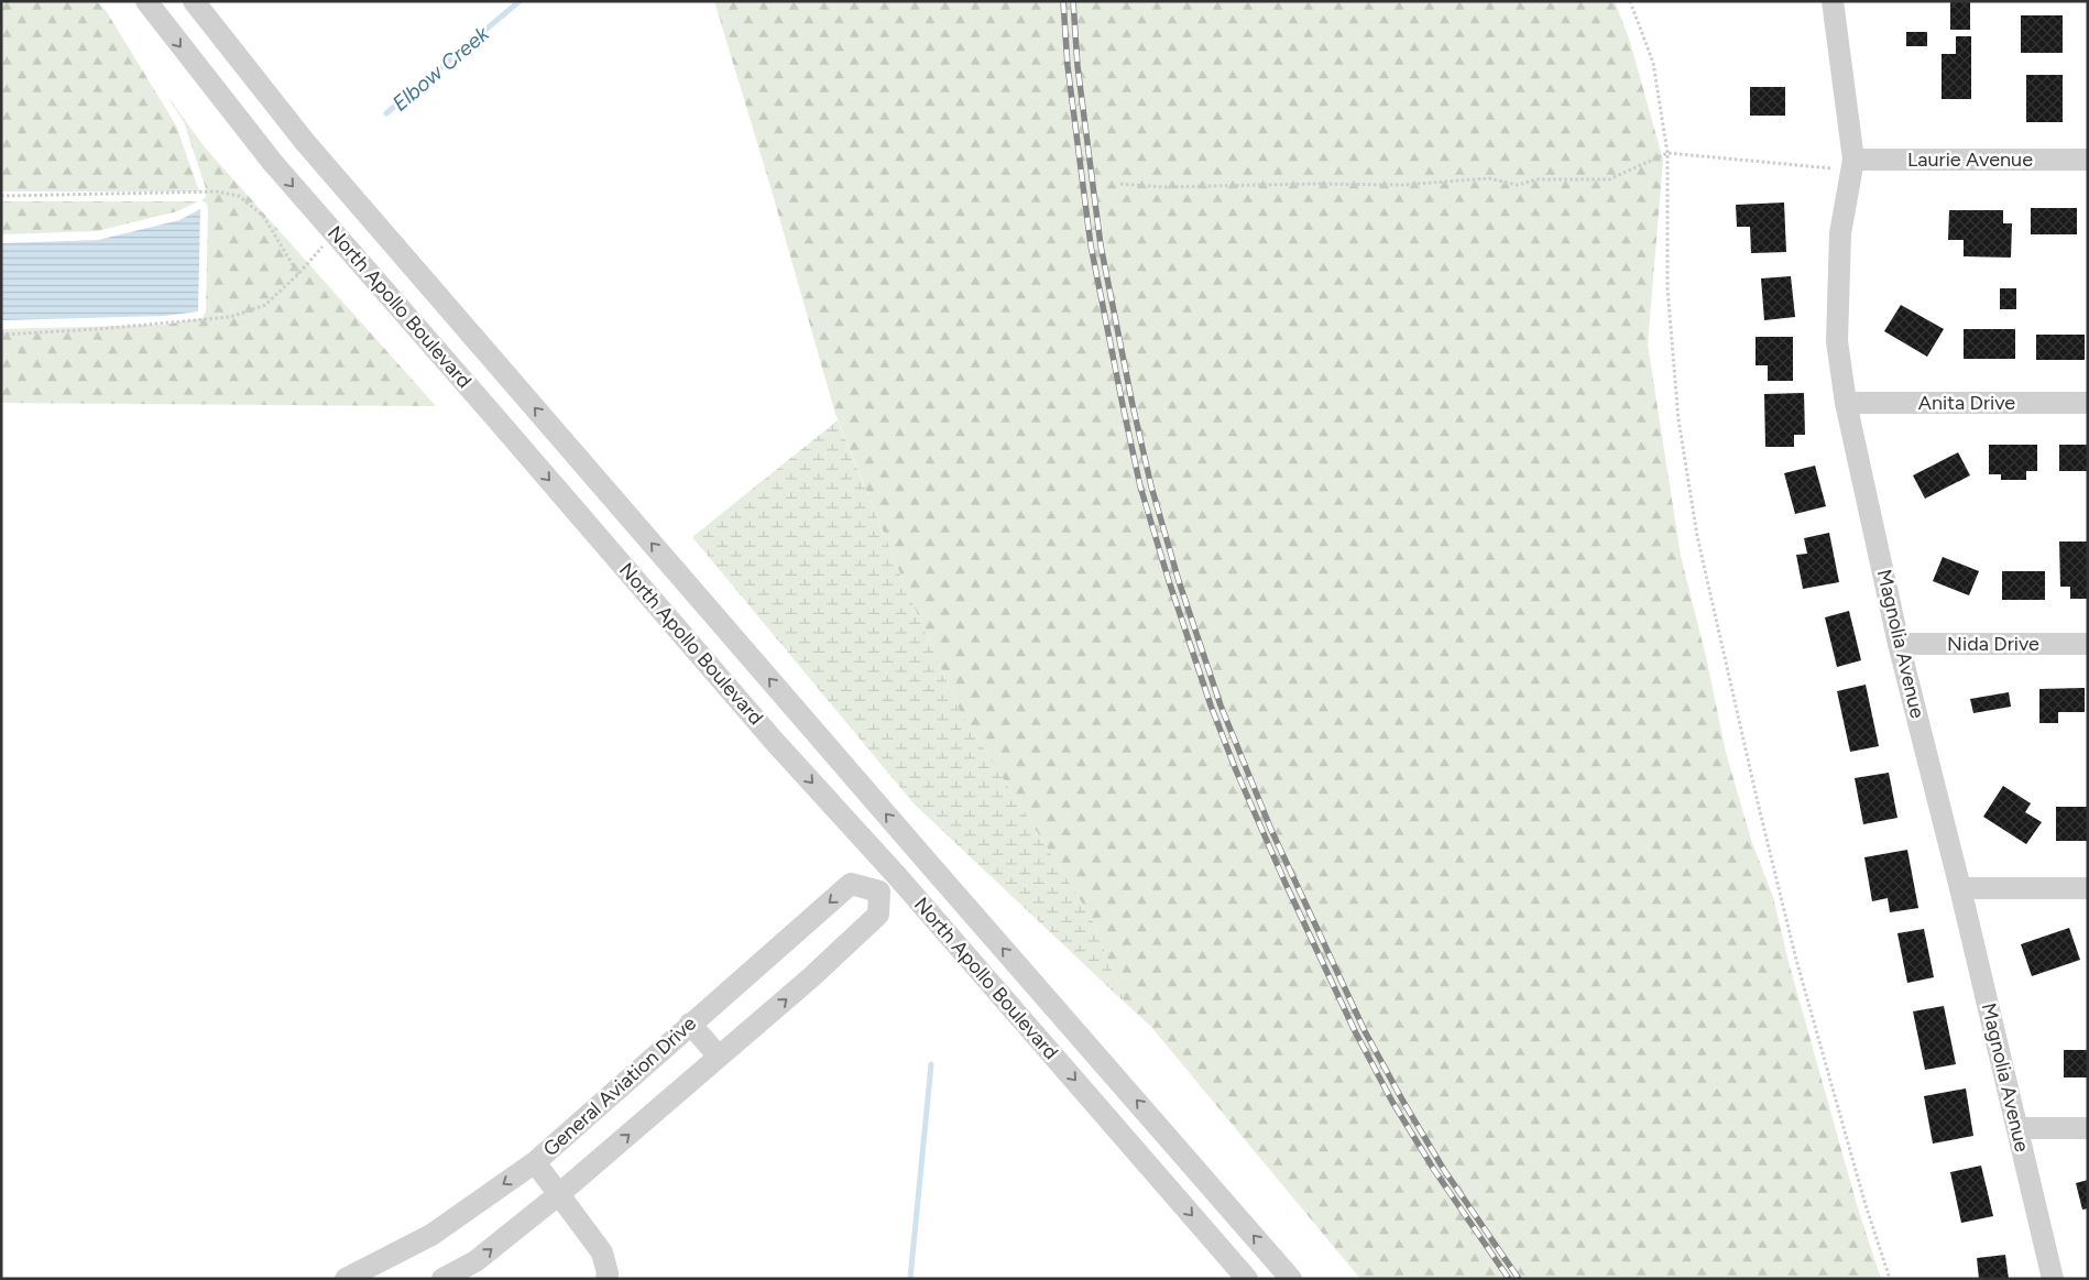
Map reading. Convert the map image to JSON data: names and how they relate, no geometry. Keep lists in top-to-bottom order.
{
  "streets": {
    "street": [
      "Laurie Avenue",
      "North Apollo Boulevard",
      "Anita Drive",
      "Magnolia Avenue",
      "Nida Drive",
      "General Aviation Drive"
    ]
  },
  "crossings": [
    ["Laurie Avenue", "Magnolia Avenue"],
    ["Anita Drive", "Magnolia Avenue"],
    ["Magnolia Avenue", "Nida Drive"]
  ],
  "water": ["Elbow Creek"]
}
